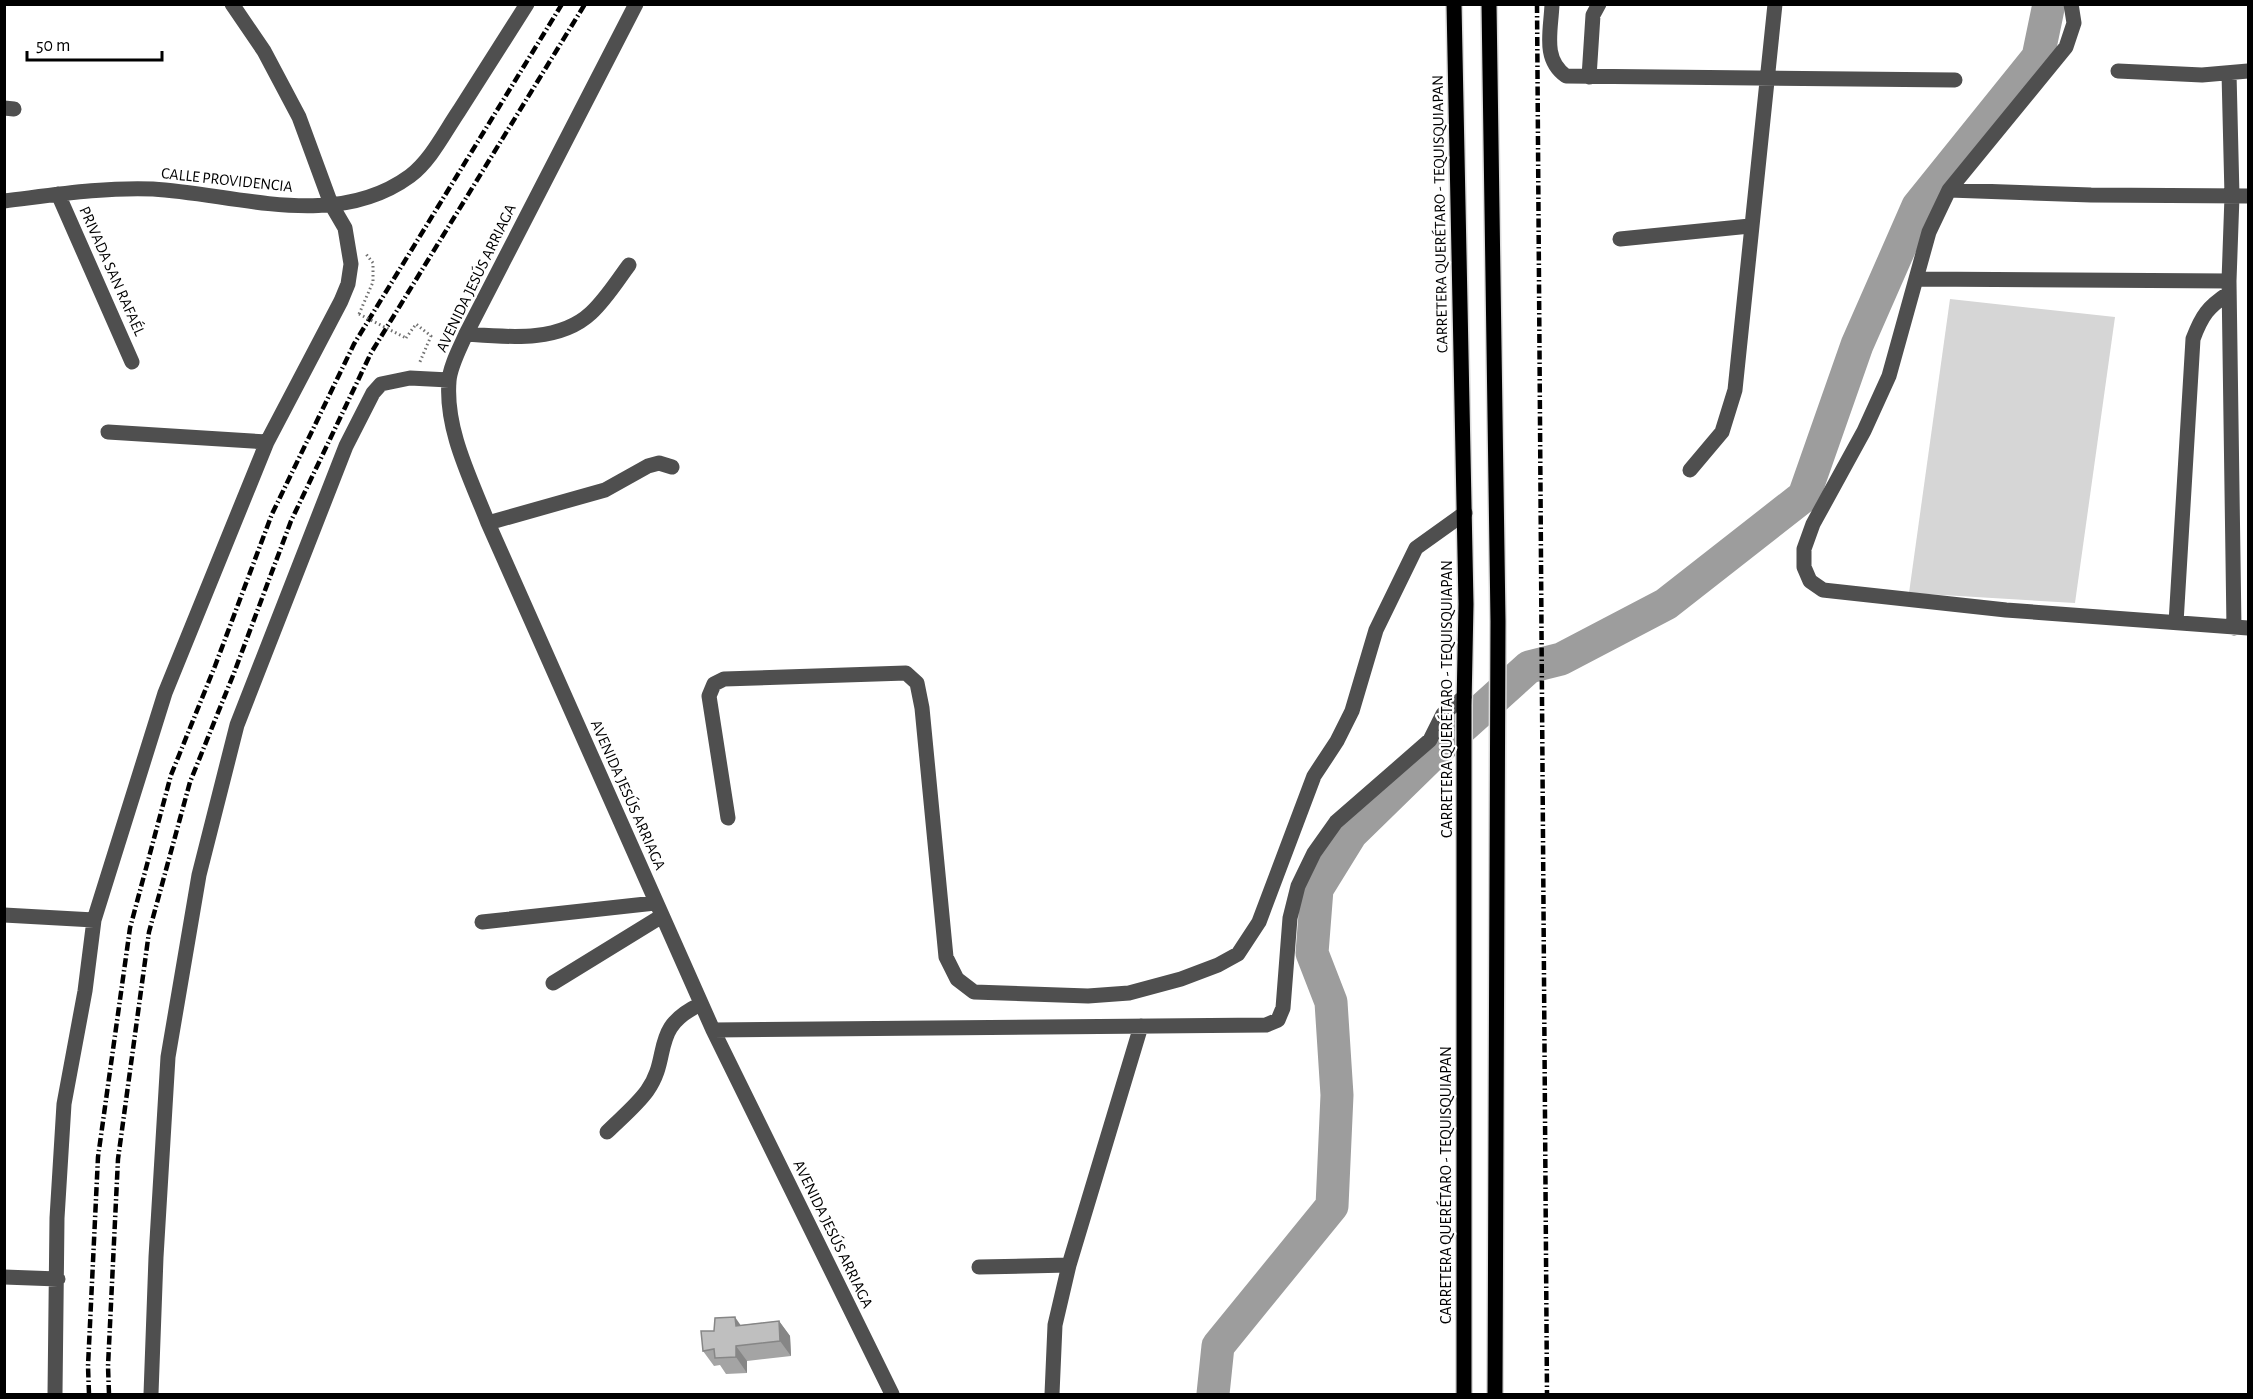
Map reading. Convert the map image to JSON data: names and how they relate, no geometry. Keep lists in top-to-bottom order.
{
  "streets": {
    "main road": ["CARRETERA QUERÉTARO - TEQUISQUIAPAN"],
    "street": ["CALLE PROVIDENCIA", "PRIVADA SAN RAFAÉL", "AVENIDA JESÚS ARRIAGA"]
  },
  "crossings": [
    ["CALLE PROVIDENCIA", "PRIVADA SAN RAFAÉL"]
  ],
  "scale_bar": "50 m"
}
